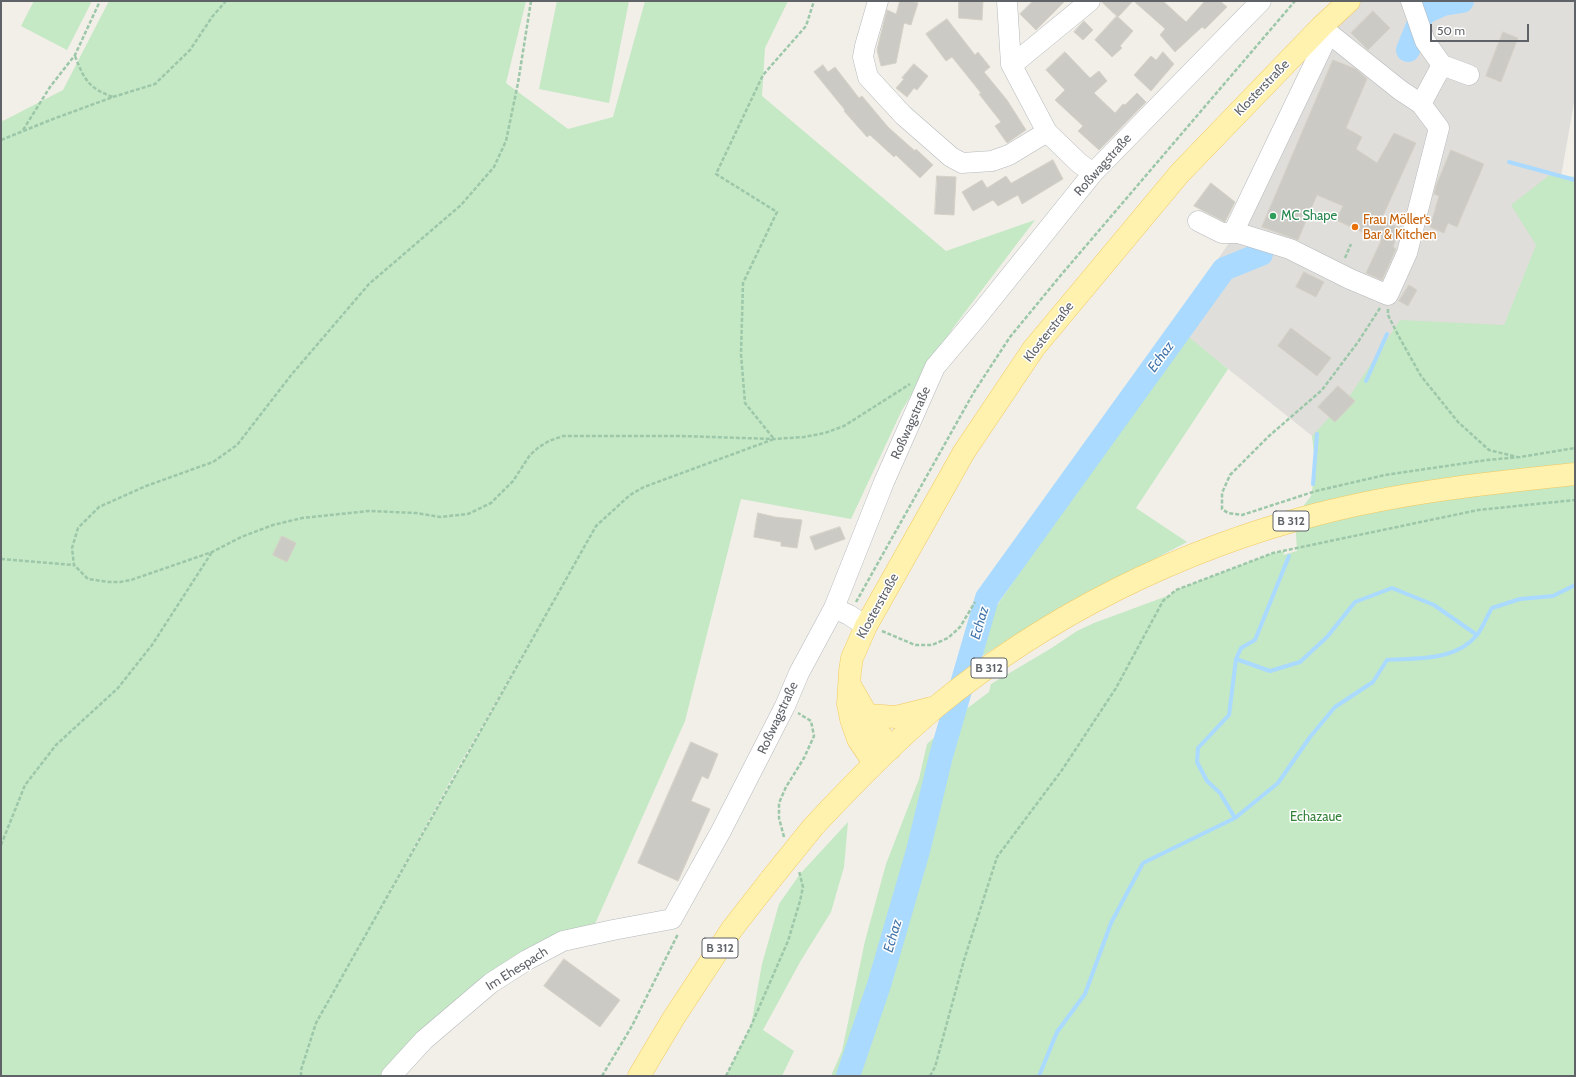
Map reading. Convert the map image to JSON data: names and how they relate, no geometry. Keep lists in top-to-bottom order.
{
  "streets": {
    "main road": ["Klosterstraße", "B 312"],
    "street": ["Roßwagstraße", "Im Ehespach"]
  },
  "crossings": [
    ["Klosterstraße", "Roßwagstraße"],
    ["Klosterstraße", "B 312"],
    ["Roßwagstraße", "Im Ehespach"]
  ],
  "water": ["Echaz"],
  "parks": ["Echazaue"],
  "places": ["MC Shape", "Frau Möller‘s Bar & Kitchen"],
  "scale_bar": "50 m"
}
